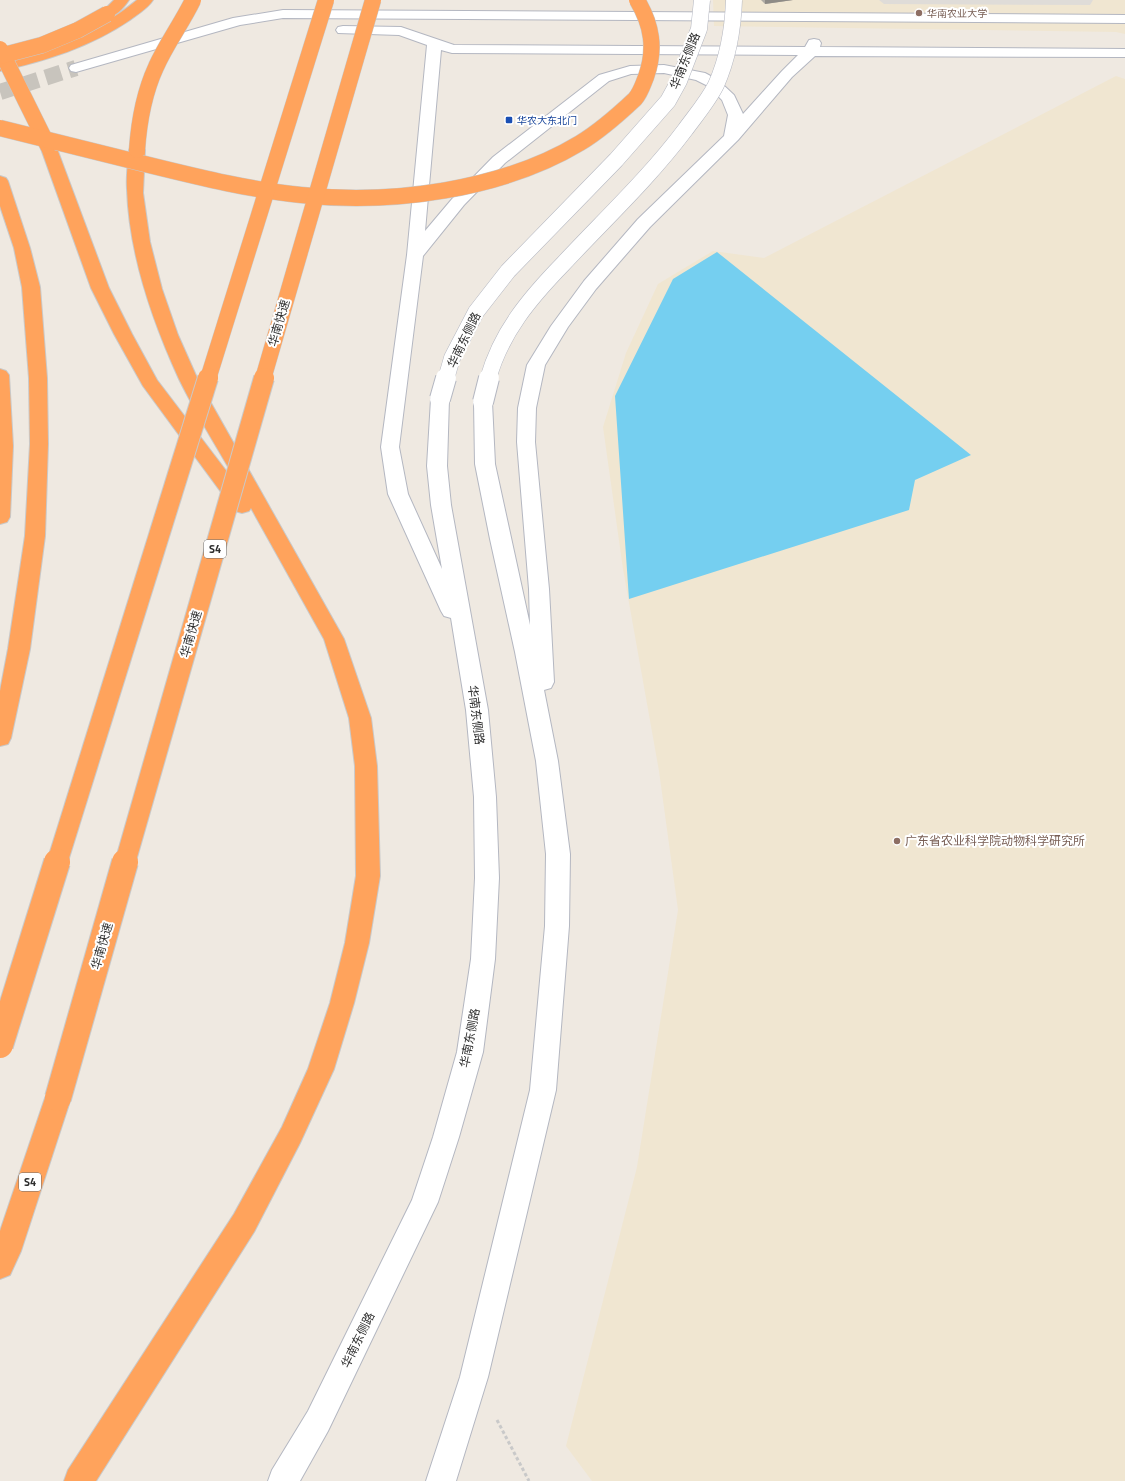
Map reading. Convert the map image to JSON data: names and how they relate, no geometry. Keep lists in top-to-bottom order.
{
  "streets": {
    "highway": ["华南快速", "S4"],
    "street": ["华南东侧路"]
  },
  "places": {
    "other": ["华南农业大学", "广东省农业科学院动物科学研究所"],
    "transit": ["华农大东北门"]
  }
}
